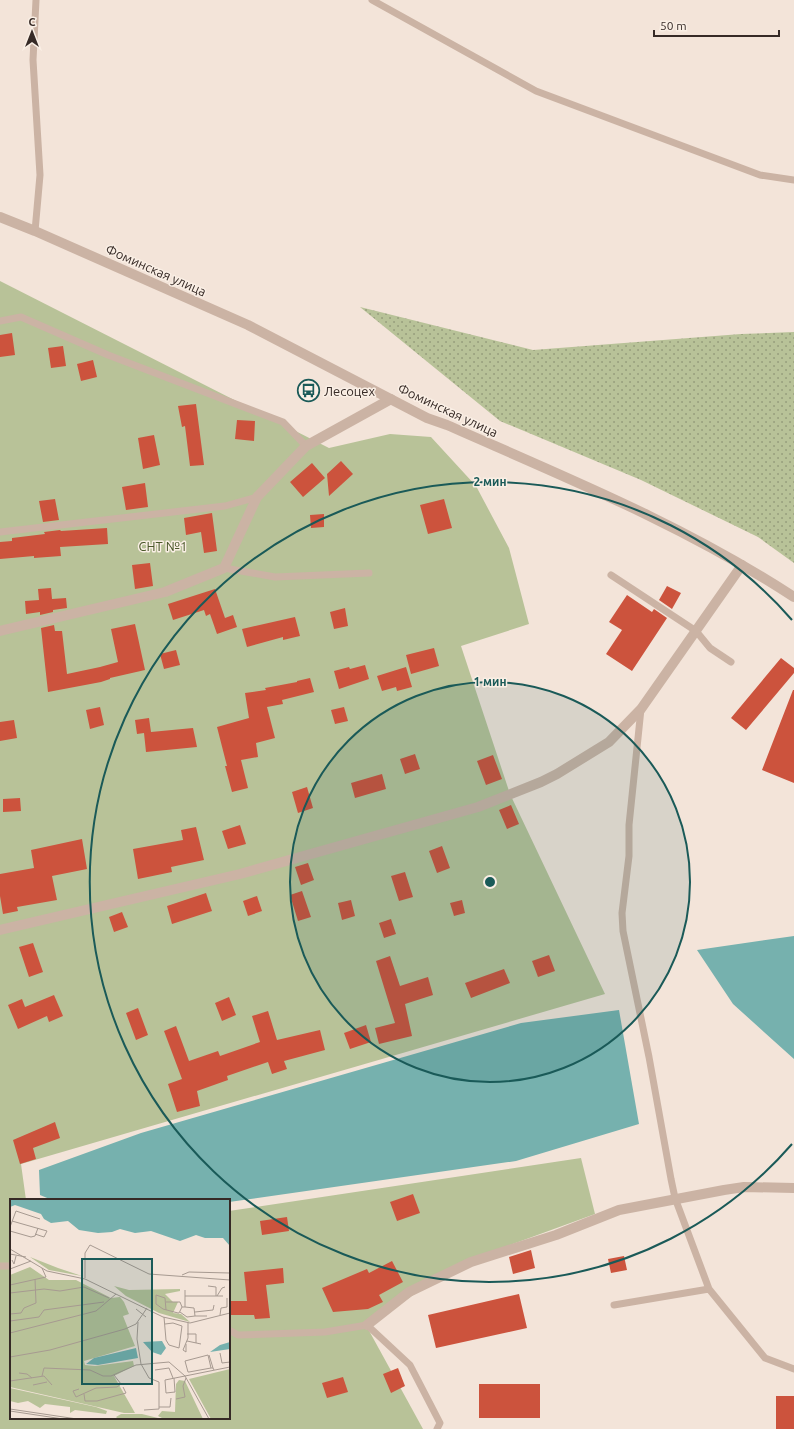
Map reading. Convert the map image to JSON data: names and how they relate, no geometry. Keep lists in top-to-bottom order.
{
  "streets": {
    "street": ["Фоминская улица"]
  },
  "parks": ["СНТ №1"],
  "places": {
    "bus stop": ["Лесоцех"]
  },
  "scale_bar": "50 m",
  "north": "top",
  "rings": ["2 мин", "1 мин"]
}
